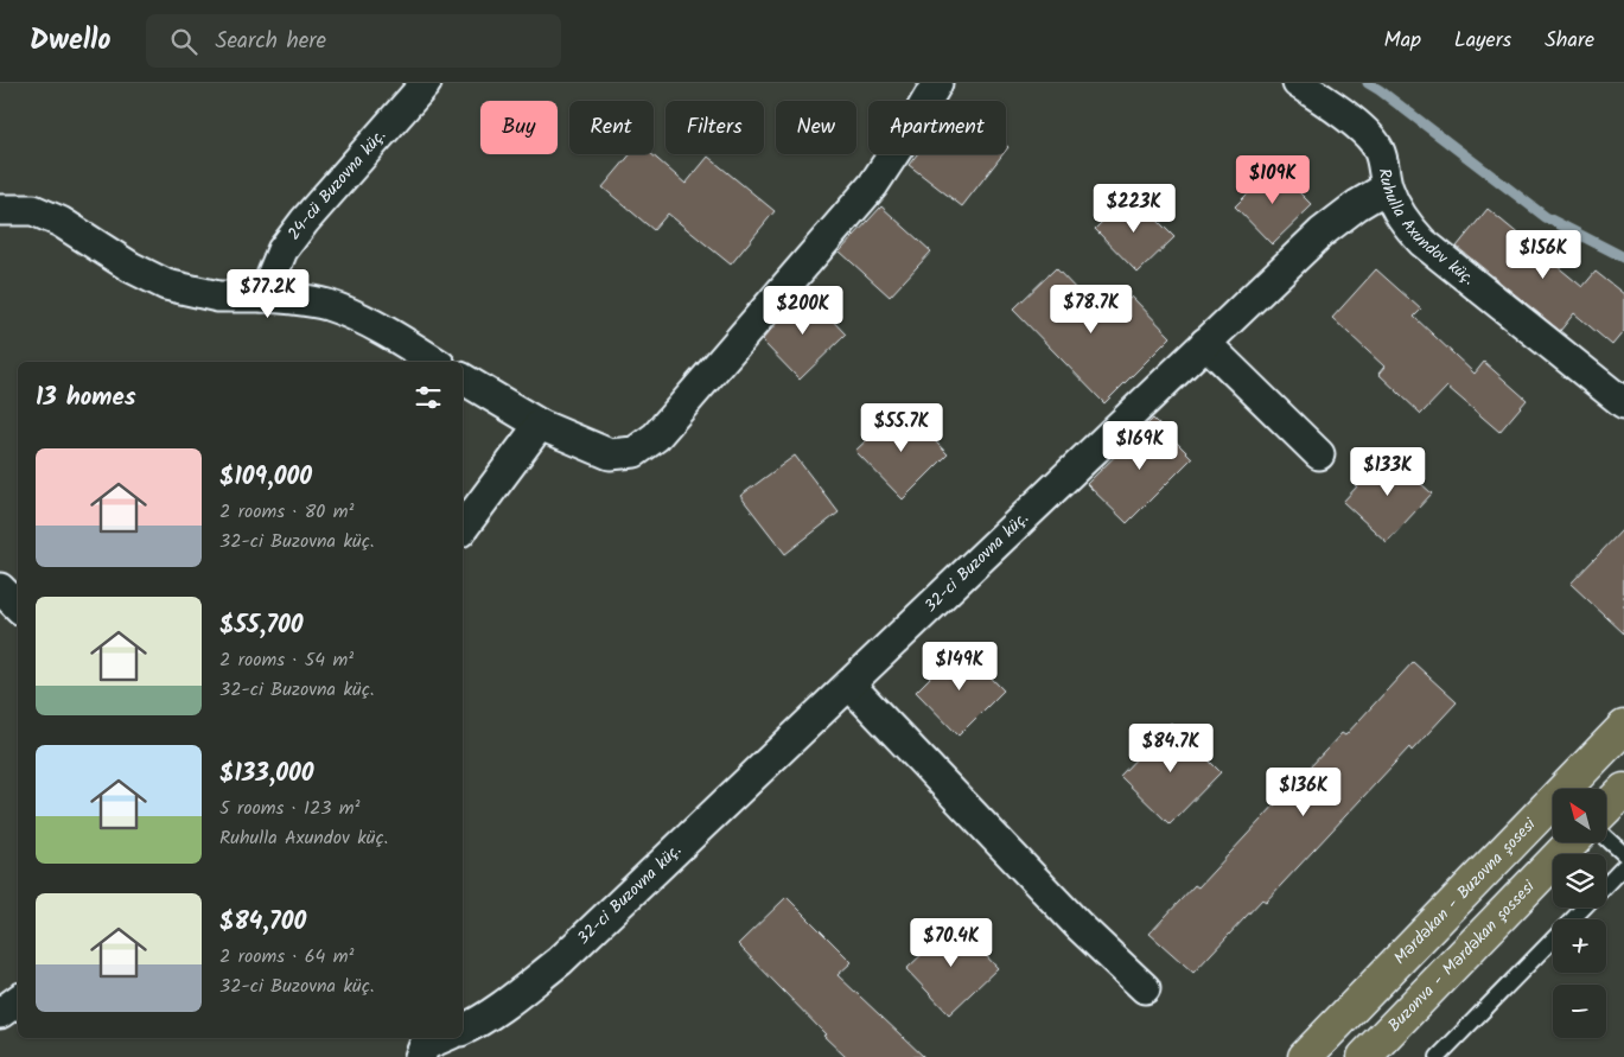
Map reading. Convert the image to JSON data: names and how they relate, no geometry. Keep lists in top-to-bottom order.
{
  "streets": {
    "main road": ["Mərdəkan - Buzovna şosesi", "Buzonva - Mərdəkan şossesi"],
    "street": ["24-cü Buzovna küç.", "Ruhulla Axundov küç.", "32-ci Buzovna küç."]
  },
  "crossings": [
    ["Ruhulla Axundov küç.", "32-ci Buzovna küç."]
  ],
  "north": "top left",
  "page": {
    "header": "Dwello",
    "search": "Search here",
    "nav": ["Map", "Layers", "Share"],
    "chip": [
      "Buy",
      "Rent",
      "Filters",
      "New",
      "Apartment"
    ],
    "price": [
      "$109K",
      "$223K",
      "$156K",
      "$77.2K",
      "$78.7K",
      "$200K",
      "$55.7K",
      "$169K",
      "$133K",
      "$149K",
      "$84.7K",
      "$136K",
      "$70.4K"
    ],
    "heading": "13 homes",
    "list": [
      {
        "name": "$109,000",
        "note": "2 rooms · 80 m² · 32-ci Buzovna küç."
      },
      {
        "name": "$55,700",
        "note": "2 rooms · 54 m² · 32-ci Buzovna küç."
      },
      {
        "name": "$133,000",
        "note": "5 rooms · 123 m² · Ruhulla Axundov küç."
      },
      {
        "name": "$84,700",
        "note": "2 rooms · 64 m² · 32-ci Buzovna küç."
      }
    ],
    "map_buttons": ["+", "−"]
  }
}
